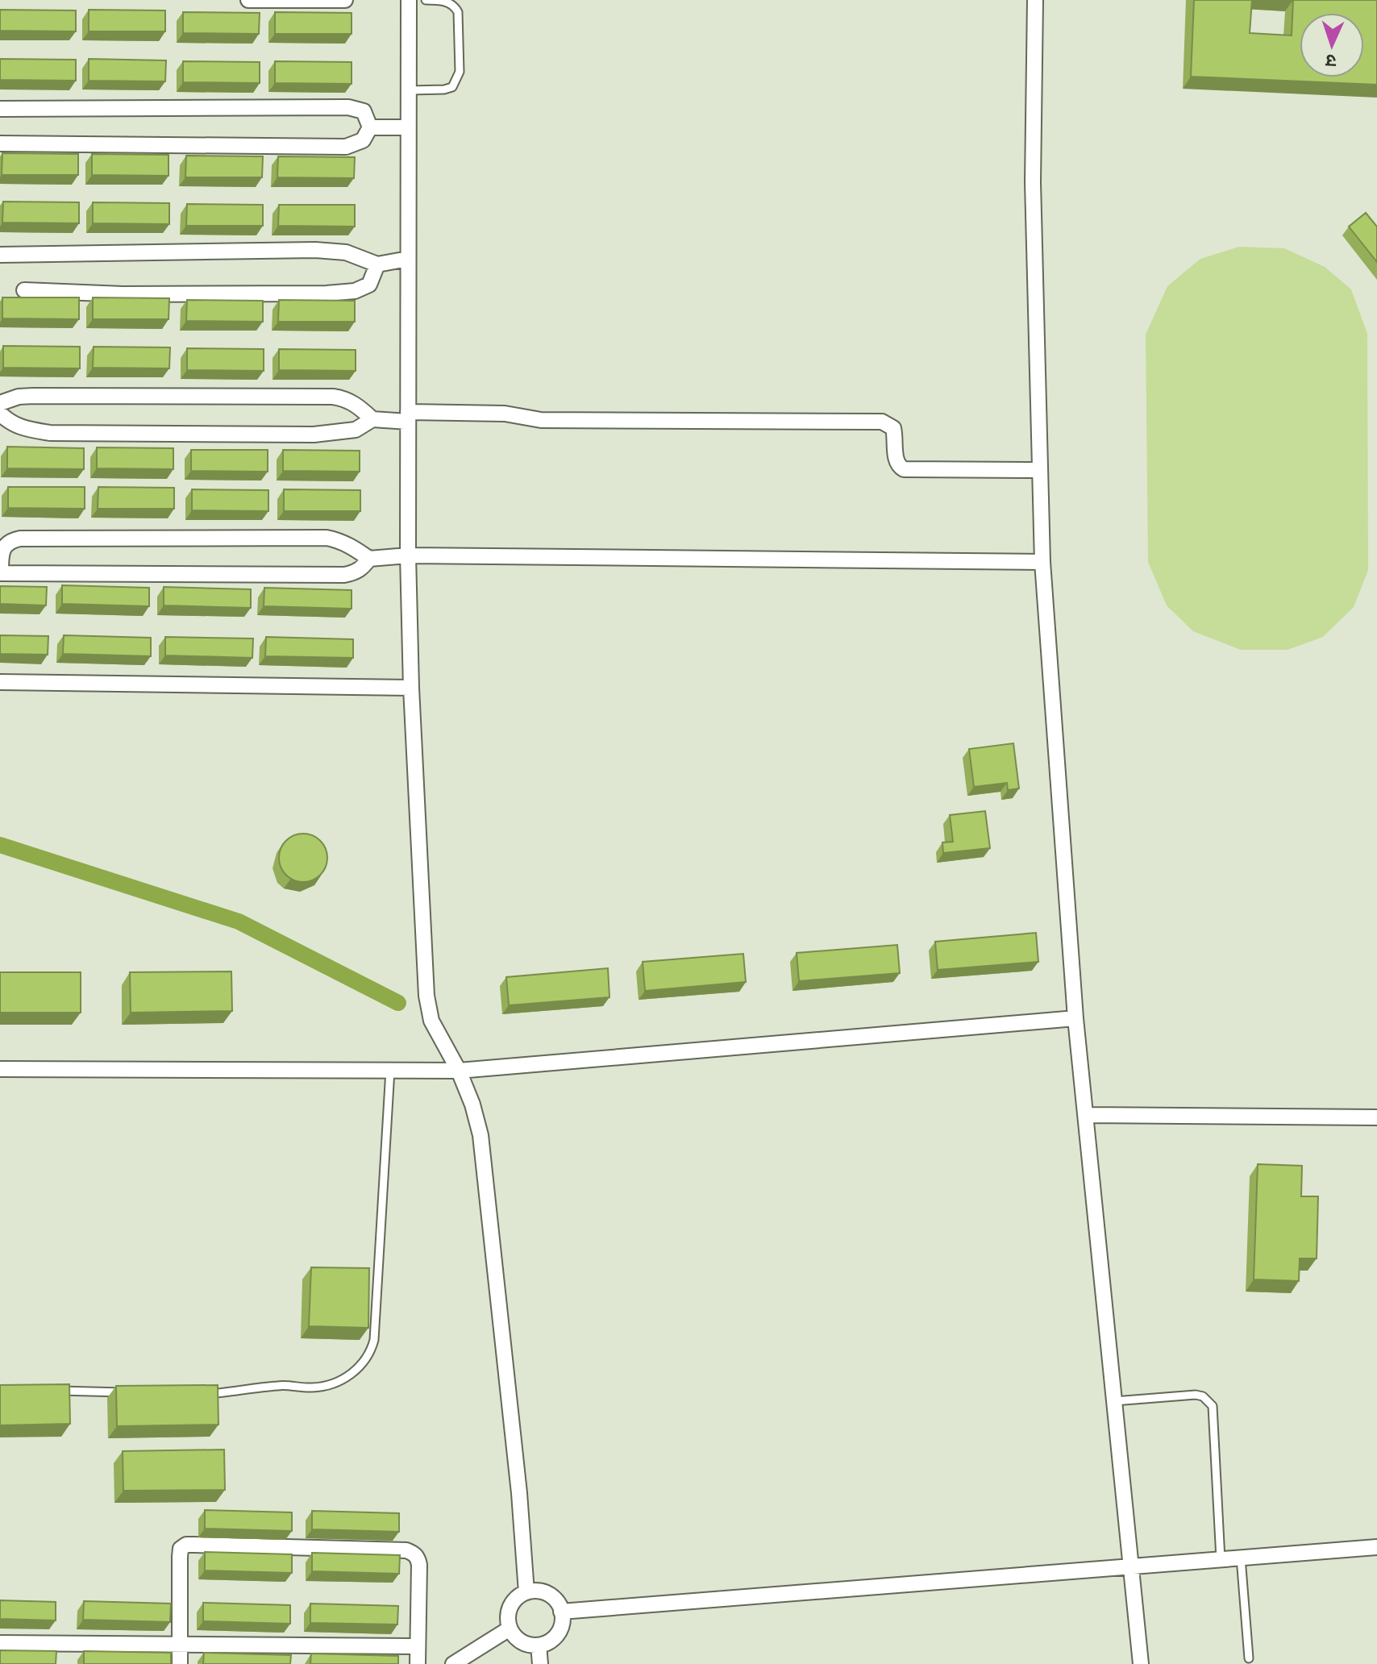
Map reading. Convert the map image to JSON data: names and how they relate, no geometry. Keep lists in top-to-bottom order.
{
  "north": "bottom"
}
